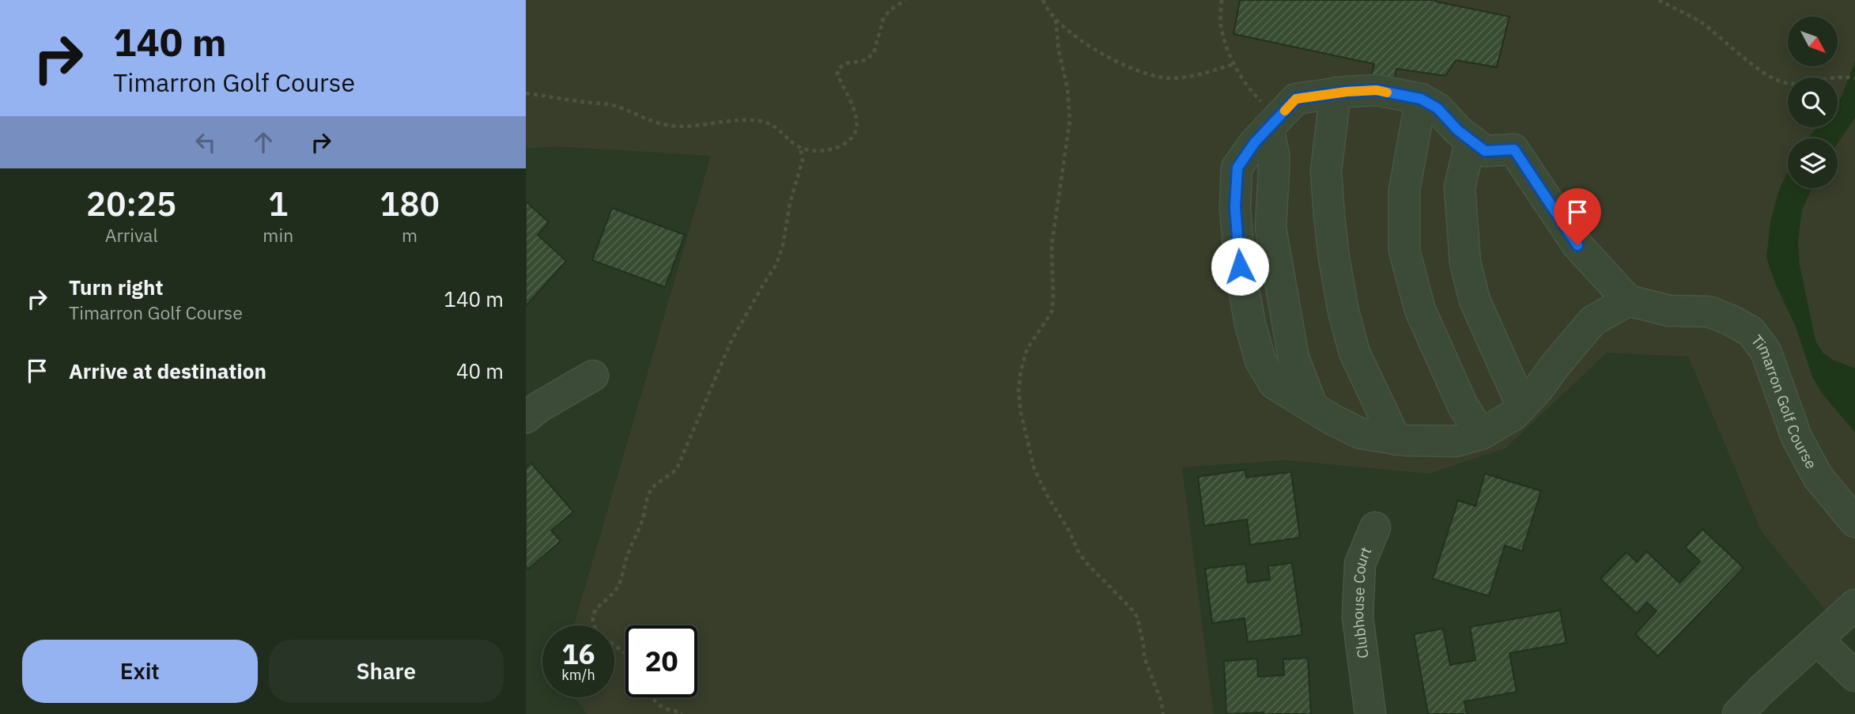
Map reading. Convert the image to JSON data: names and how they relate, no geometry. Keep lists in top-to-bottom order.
{
  "streets": {
    "street": ["Timarron Golf Course", "Clubhouse Court"]
  },
  "north": "bottom right",
  "page": {
    "turn": ["140 m", "Timarron Golf Course"],
    "eta": [
      "20:25",
      "Arrival",
      "1",
      "min",
      "180",
      "m"
    ],
    "list": [
      {
        "name": "Turn right",
        "note": "Timarron Golf Course",
        "value": "140 m"
      },
      {
        "name": "Arrive at destination",
        "value": "40 m"
      }
    ],
    "speed": "16 km/h",
    "limit": "20",
    "buttons": ["Exit", "Share"]
  }
}
